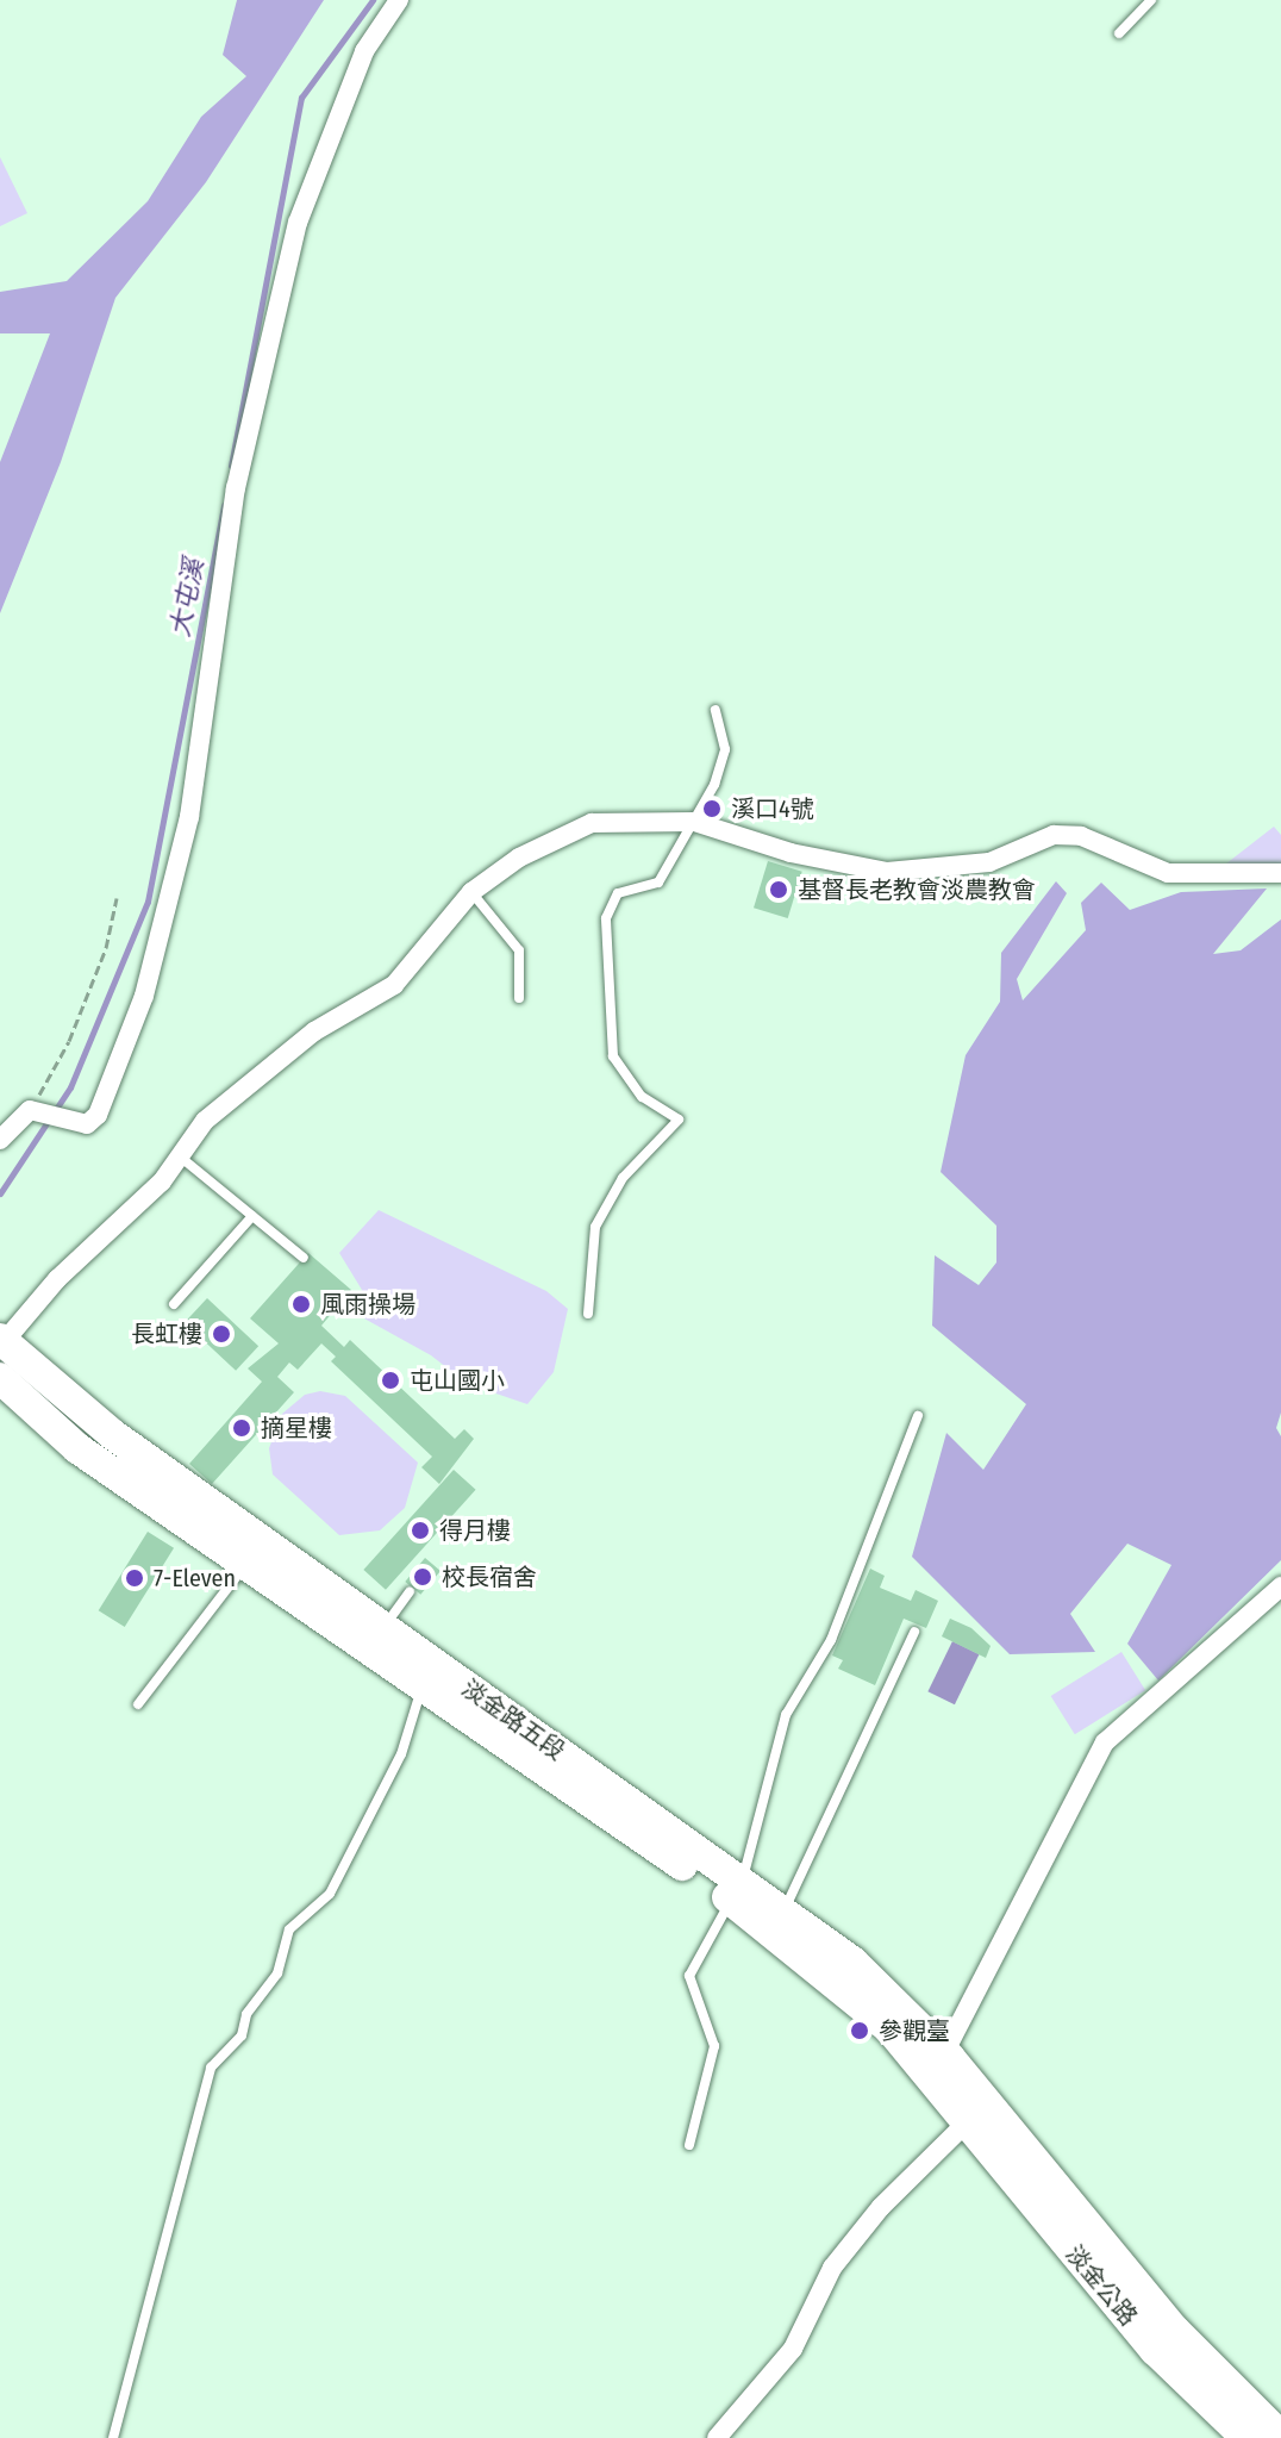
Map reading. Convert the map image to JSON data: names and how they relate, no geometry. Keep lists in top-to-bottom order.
{
  "streets": {
    "main road": ["淡金路五段", "淡金公路"]
  },
  "crossings": [
    ["淡金路五段", "淡金公路"]
  ],
  "water": ["大屯溪"],
  "places": [
    "溪口4號",
    "基督長老教會淡農教會",
    "風雨操場",
    "長虹樓",
    "屯山國小",
    "摘星樓",
    "得月樓",
    "校長宿舍",
    "7-Eleven",
    "參觀臺"
  ]
}
